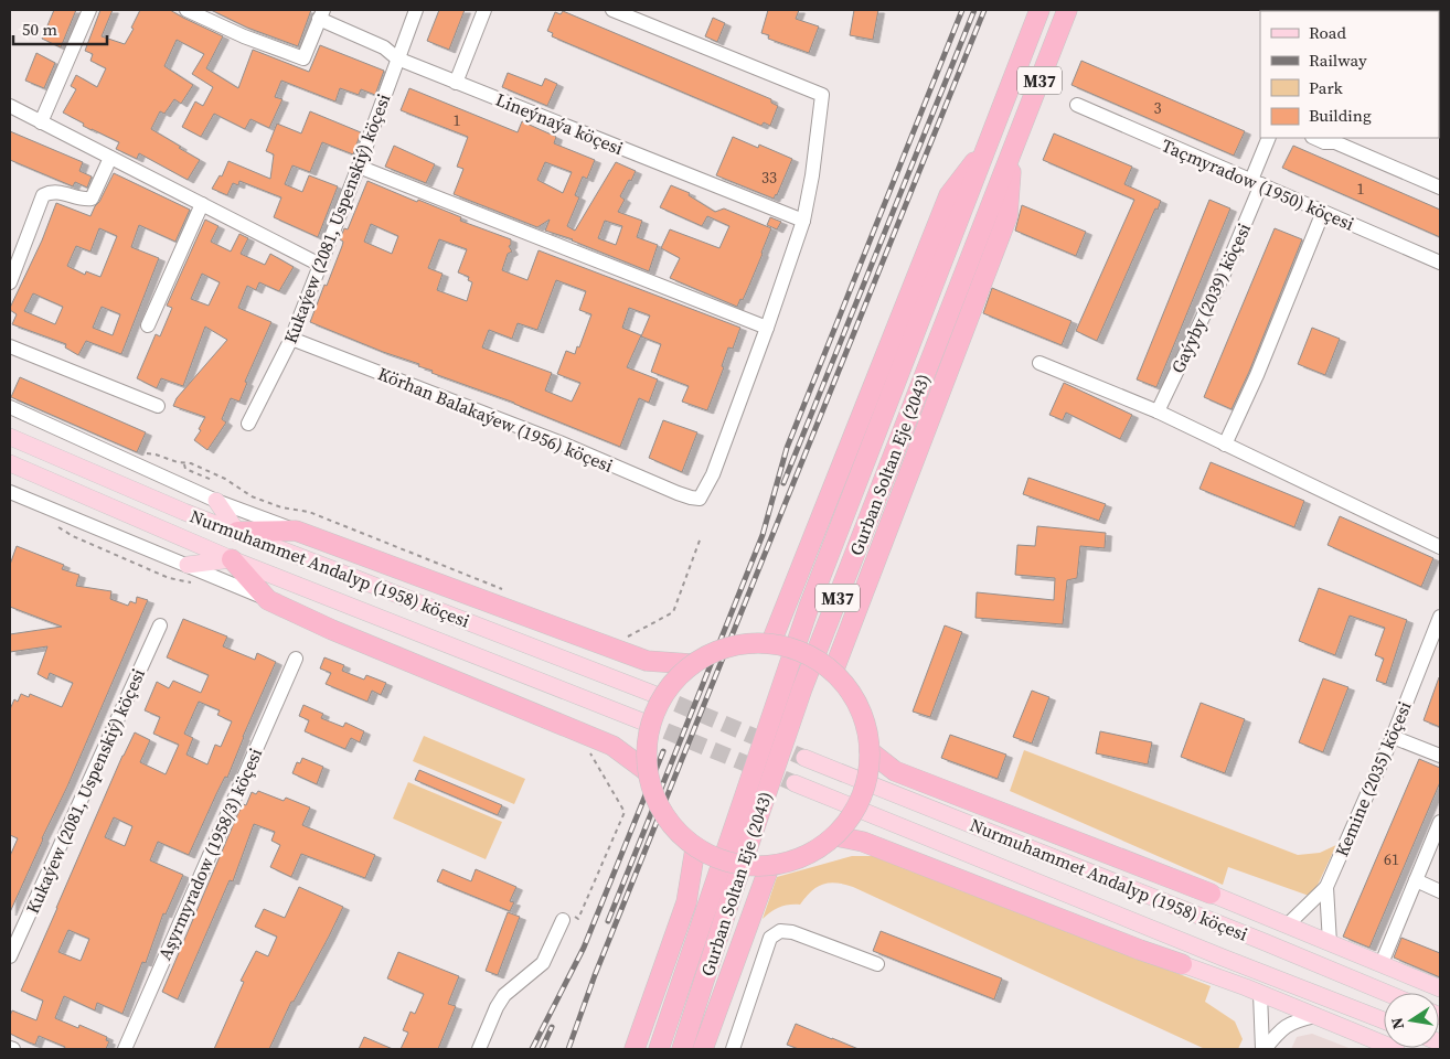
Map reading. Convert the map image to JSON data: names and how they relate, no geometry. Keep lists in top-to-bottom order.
{
  "streets": {
    "highway": ["M37", "Gurban Soltan Eje (2043)"],
    "main road": ["Nurmuhammet Andalyp (1958) köçesi"],
    "street": [
      "Lineýnaýa köçesi",
      "Taçmyradow (1950) köçesi",
      "Kukaýew (2081, Uspenskiý) köçesi",
      "Gaýyby (2039) köçesi",
      "Körhan Balakaýew (1956) köçesi",
      "Kemine (2035) köçesi",
      "Aşyrmyradow (1958/3) köçesi"
    ]
  },
  "crossings": [
    ["Lineýnaýa köçesi", "Kukaýew (2081, Uspenskiý) köçesi"],
    ["Taçmyradow (1950) köçesi", "Gaýyby (2039) köçesi"],
    ["Kukaýew (2081, Uspenskiý) köçesi", "Körhan Balakaýew (1956) köçesi"]
  ],
  "house_numbers": [
    "3",
    "1",
    "33",
    "1",
    "61"
  ],
  "legend": [
    "Road",
    "Railway",
    "Park",
    "Building"
  ],
  "scale_bar": "50 m",
  "north": "left"
}
